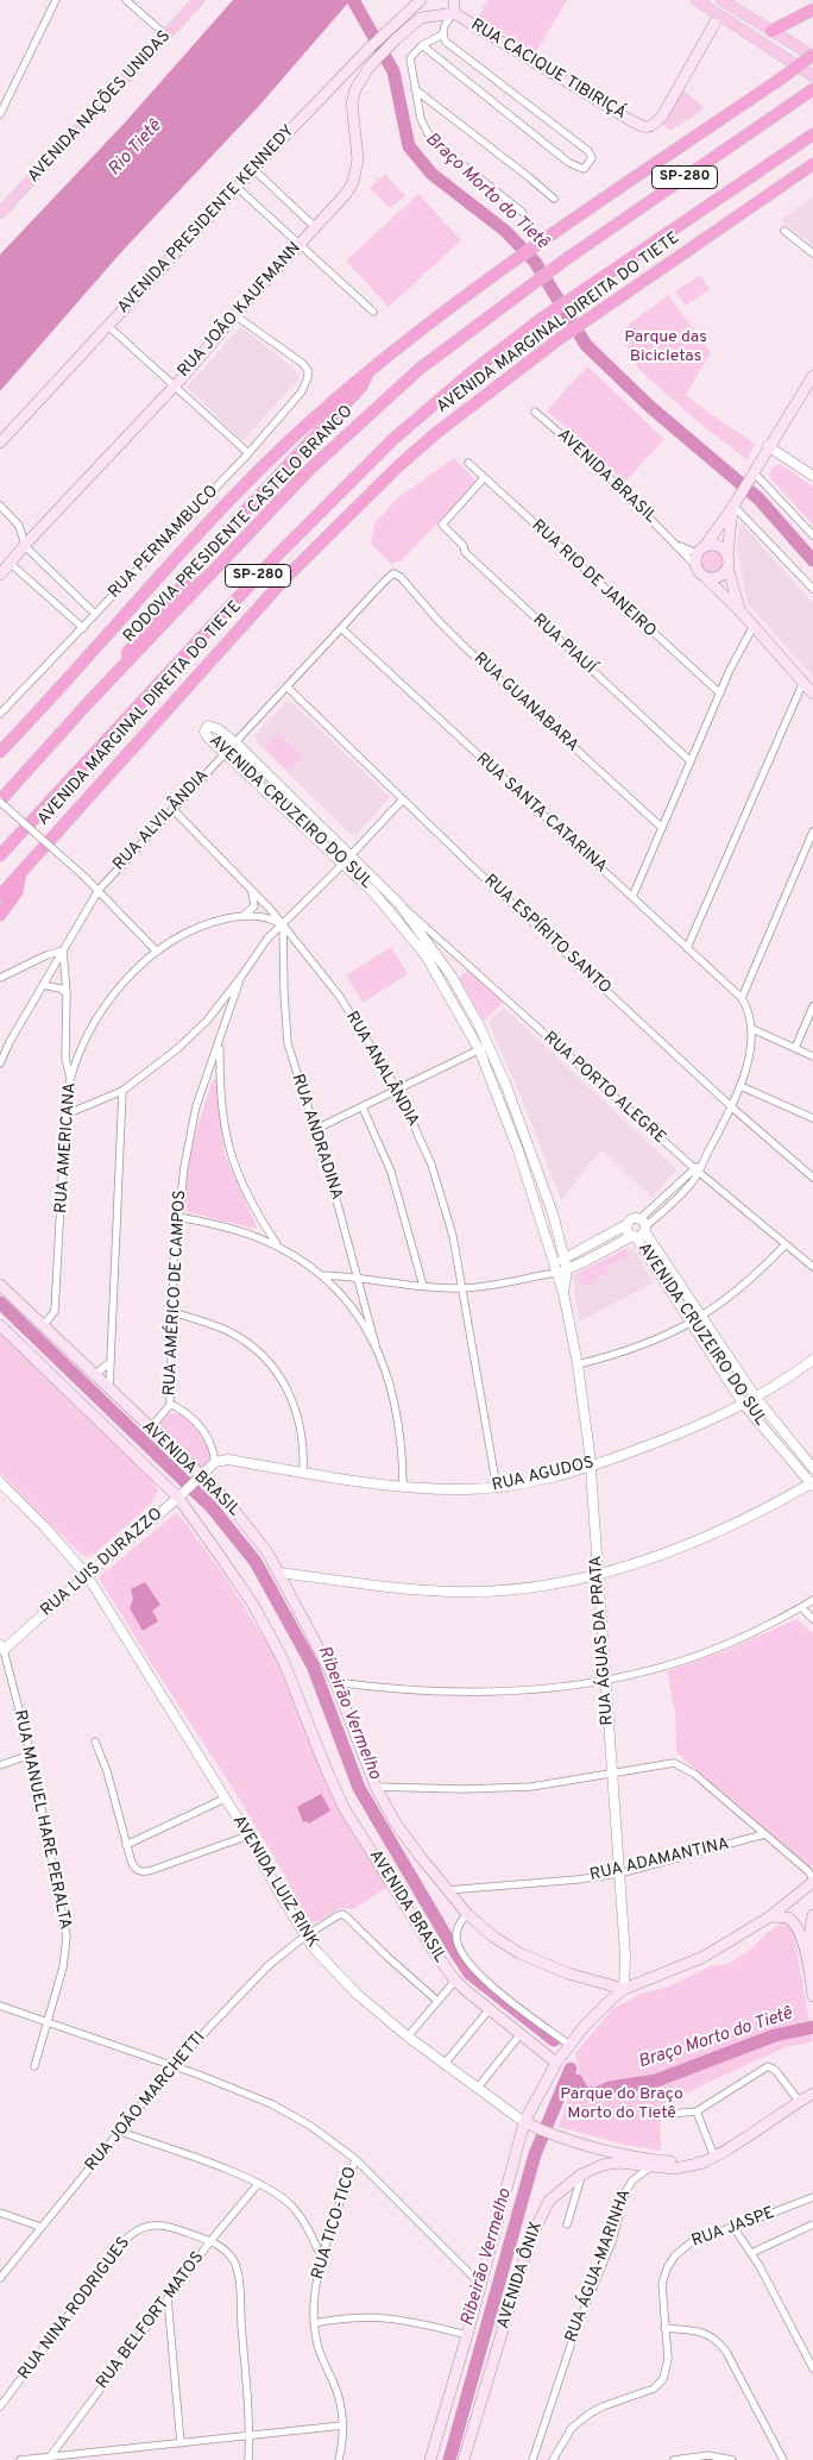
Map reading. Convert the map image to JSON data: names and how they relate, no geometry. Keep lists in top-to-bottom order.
{
  "streets": {
    "highway": ["SP-280", "AVENIDA MARGINAL DIREITA DO TIETE", "RODOVIA PRESIDENTE CASTELO BRANCO"],
    "main road": [
      "RUA CACIQUE TIBIRIÇÁ",
      "AVENIDA NAÇÕES UNIDAS",
      "AVENIDA PRESIDENTE KENNEDY",
      "RUA JOÃO KAUFMANN",
      "AVENIDA BRASIL",
      "AVENIDA LUIZ RINK",
      "AVENIDA ÔNIX"
    ],
    "street": [
      "RUA PERNAMBUCO",
      "RUA RIO DE JANEIRO",
      "RUA PIAUÍ",
      "RUA GUANABARA",
      "AVENIDA CRUZEIRO DO SUL",
      "RUA SANTA CATARINA",
      "RUA ALVILÂNDIA",
      "RUA ESPÍRITO SANTO",
      "RUA ANALÂNDIA",
      "RUA PORTO ALEGRE",
      "RUA ANDRADINA",
      "RUA AMERICANA",
      "RUA AMÉRICO DE CAMPOS",
      "RUA AGUDOS",
      "RUA LUIS DURAZZO",
      "RUA ÁGUAS DA PRATA",
      "RUA MANUEL HARE PERALTA",
      "RUA ADAMANTINA",
      "RUA JOÃO MARCHETTI",
      "RUA TICO-TICO",
      "RUA JASPE",
      "RUA ÁGUA-MARINHA",
      "RUA NINA RODRIGUES",
      "RUA BELFORT MATOS"
    ]
  },
  "crossings": [
    ["RUA CACIQUE TIBIRIÇÁ", "AVENIDA PRESIDENTE KENNEDY"],
    ["RUA CACIQUE TIBIRIÇÁ", "RUA JOÃO KAUFMANN"],
    ["AVENIDA PRESIDENTE KENNEDY", "RUA JOÃO KAUFMANN"],
    ["RUA JOÃO KAUFMANN", "RUA PERNAMBUCO"],
    ["AVENIDA BRASIL", "RUA AMERICANA"],
    ["AVENIDA BRASIL", "RUA LUIS DURAZZO"],
    ["AVENIDA BRASIL", "RUA ÁGUAS DA PRATA"],
    ["AVENIDA BRASIL", "RUA ADAMANTINA"],
    ["AVENIDA BRASIL", "AVENIDA ÔNIX"],
    ["RUA RIO DE JANEIRO", "RUA PIAUÍ"],
    ["RUA GUANABARA", "RUA ALVILÂNDIA"],
    ["AVENIDA CRUZEIRO DO SUL", "RUA ALVILÂNDIA"],
    ["AVENIDA CRUZEIRO DO SUL", "RUA PORTO ALEGRE"],
    ["AVENIDA CRUZEIRO DO SUL", "RUA AGUDOS"],
    ["AVENIDA CRUZEIRO DO SUL", "RUA ÁGUAS DA PRATA"],
    ["RUA SANTA CATARINA", "RUA ALVILÂNDIA"],
    ["RUA ALVILÂNDIA", "RUA ESPÍRITO SANTO"],
    ["RUA ALVILÂNDIA", "RUA ANALÂNDIA"],
    ["RUA ANALÂNDIA", "RUA ANDRADINA"],
    ["RUA ANALÂNDIA", "RUA AMERICANA"],
    ["RUA ANALÂNDIA", "RUA AGUDOS"],
    ["RUA ANDRADINA", "RUA AMERICANA"],
    ["RUA AGUDOS", "RUA LUIS DURAZZO"],
    ["RUA AGUDOS", "RUA ÁGUAS DA PRATA"],
    ["RUA LUIS DURAZZO", "RUA MANUEL HARE PERALTA"],
    ["RUA LUIS DURAZZO", "AVENIDA LUIZ RINK"],
    ["RUA ÁGUAS DA PRATA", "RUA ADAMANTINA"],
    ["RUA ÁGUAS DA PRATA", "AVENIDA ÔNIX"],
    ["AVENIDA LUIZ RINK", "RUA JOÃO MARCHETTI"],
    ["AVENIDA LUIZ RINK", "AVENIDA ÔNIX"],
    ["RUA ÁGUA-MARINHA", "AVENIDA ÔNIX"],
    ["RUA NINA RODRIGUES", "RUA BELFORT MATOS"]
  ],
  "water": ["Rio Tietê", "Braço Morto do Tietê", "Ribeirão Vermelho"],
  "parks": ["Parque das Bicicletas", "Parque do Braço Morto do Tietê"]
}
